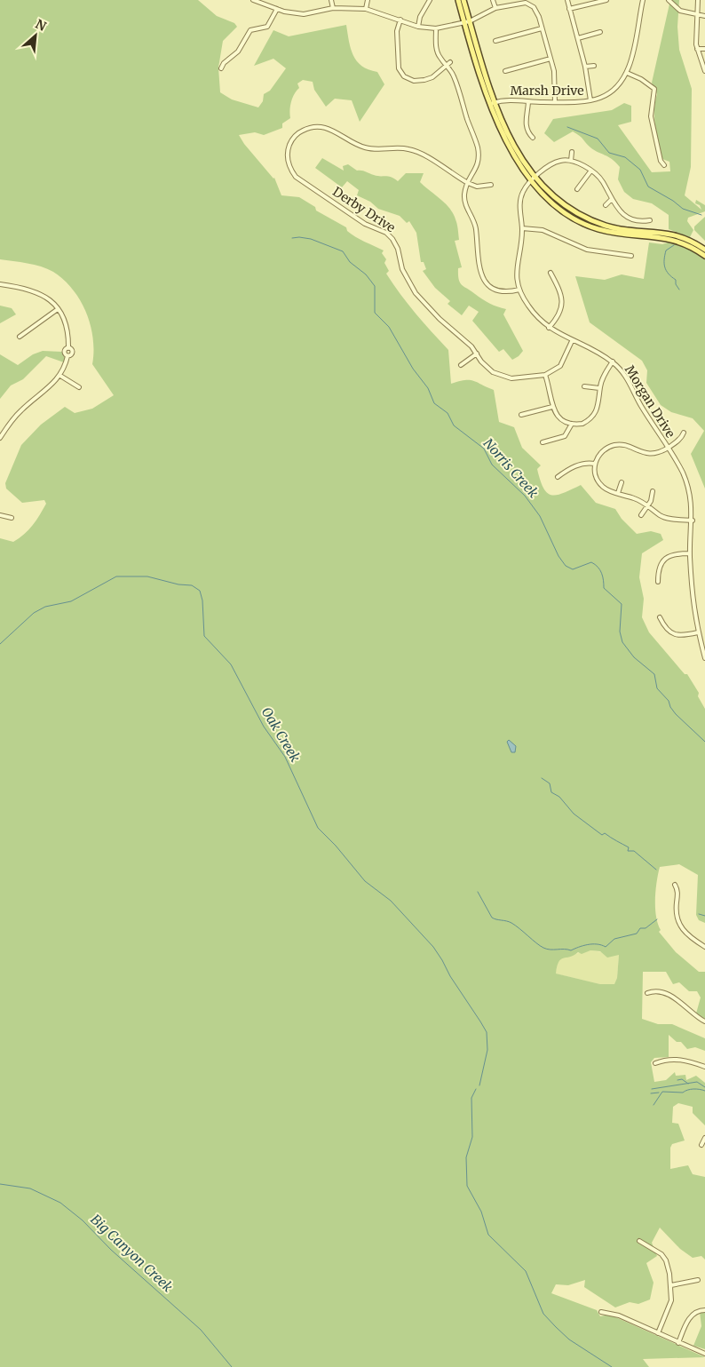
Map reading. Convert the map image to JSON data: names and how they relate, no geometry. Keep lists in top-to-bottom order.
{
  "streets": {
    "street": ["Marsh Drive", "Derby Drive", "Morgan Drive"]
  },
  "water": ["Norris Creek", "Oak Creek", "Big Canyon Creek"],
  "north": "top right"
}
